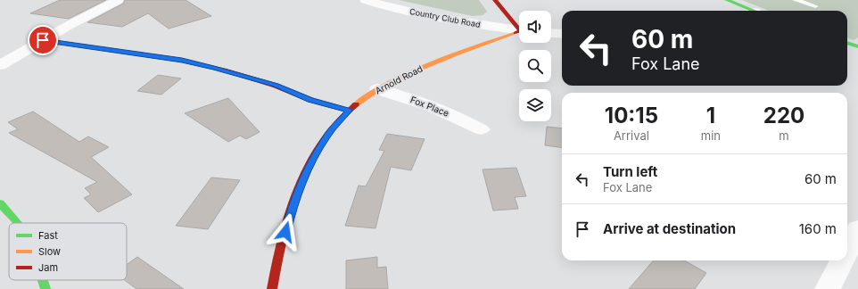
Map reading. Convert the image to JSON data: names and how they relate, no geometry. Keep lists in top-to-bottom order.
{
  "streets": {
    "street": ["Country Club Road", "Arnold Road", "Fox Place"]
  },
  "crossings": [
    ["Arnold Road", "Fox Place"]
  ],
  "legend": ["Fast", "Slow", "Jam"],
  "page": {
    "turn": ["60 m", "Fox Lane"],
    "eta": [
      "10:15",
      "Arrival",
      "1",
      "min",
      "220",
      "m"
    ],
    "list": [
      {
        "name": "Turn left",
        "note": "Fox Lane",
        "value": "60 m"
      },
      {
        "name": "Arrive at destination",
        "value": "160 m"
      }
    ]
  }
}
